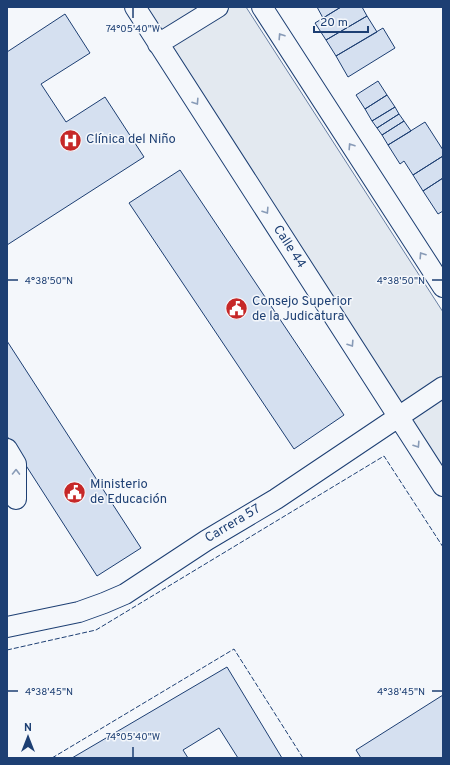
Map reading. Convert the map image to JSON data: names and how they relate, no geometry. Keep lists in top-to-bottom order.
{
  "streets": {
    "street": ["Calle 44", "Carrera 57"]
  },
  "crossings": [
    ["Calle 44", "Carrera 57"]
  ],
  "places": {
    "hospital": ["Clínica del Niño"],
    "public building": ["Consejo Superior de la Judicatura", "Ministerio de Educación"]
  },
  "scale_bar": "20 m",
  "north": "top",
  "coordinates": ["74°05'40\"W", "4°38'50\"N", "4°38'45\"N"]
}
